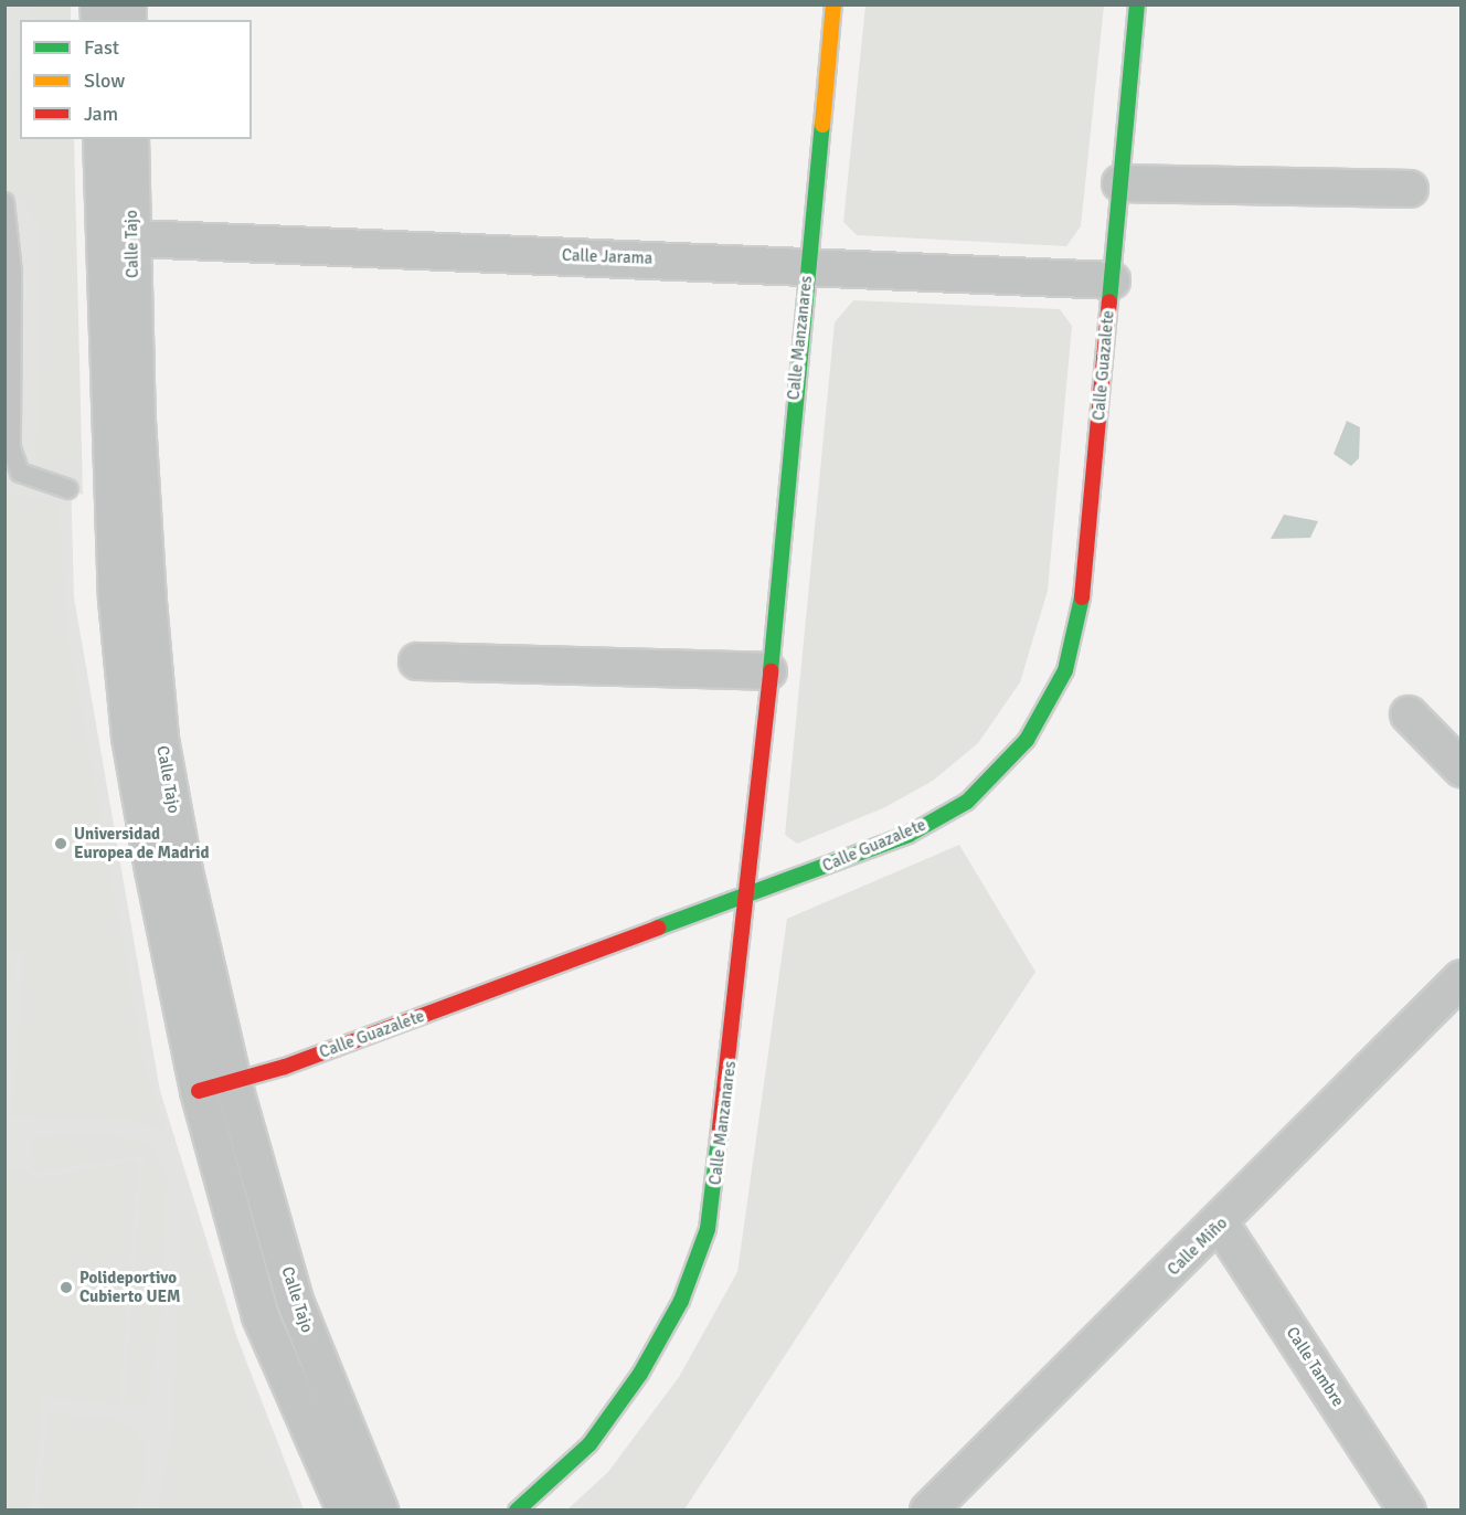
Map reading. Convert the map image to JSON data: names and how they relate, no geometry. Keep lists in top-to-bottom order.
{
  "streets": {
    "street": [
      "Calle Tajo",
      "Calle Jarama",
      "Calle Manzanares",
      "Calle Guazalete",
      "Calle Miño",
      "Calle Tambre"
    ]
  },
  "crossings": [
    ["Calle Tajo", "Calle Jarama"],
    ["Calle Tajo", "Calle Guazalete"],
    ["Calle Jarama", "Calle Manzanares"],
    ["Calle Jarama", "Calle Guazalete"],
    ["Calle Manzanares", "Calle Guazalete"],
    ["Calle Miño", "Calle Tambre"]
  ],
  "places": ["Universidad Europea de Madrid", "Polideportivo Cubierto UEM"],
  "legend": ["Fast", "Slow", "Jam"]
}
